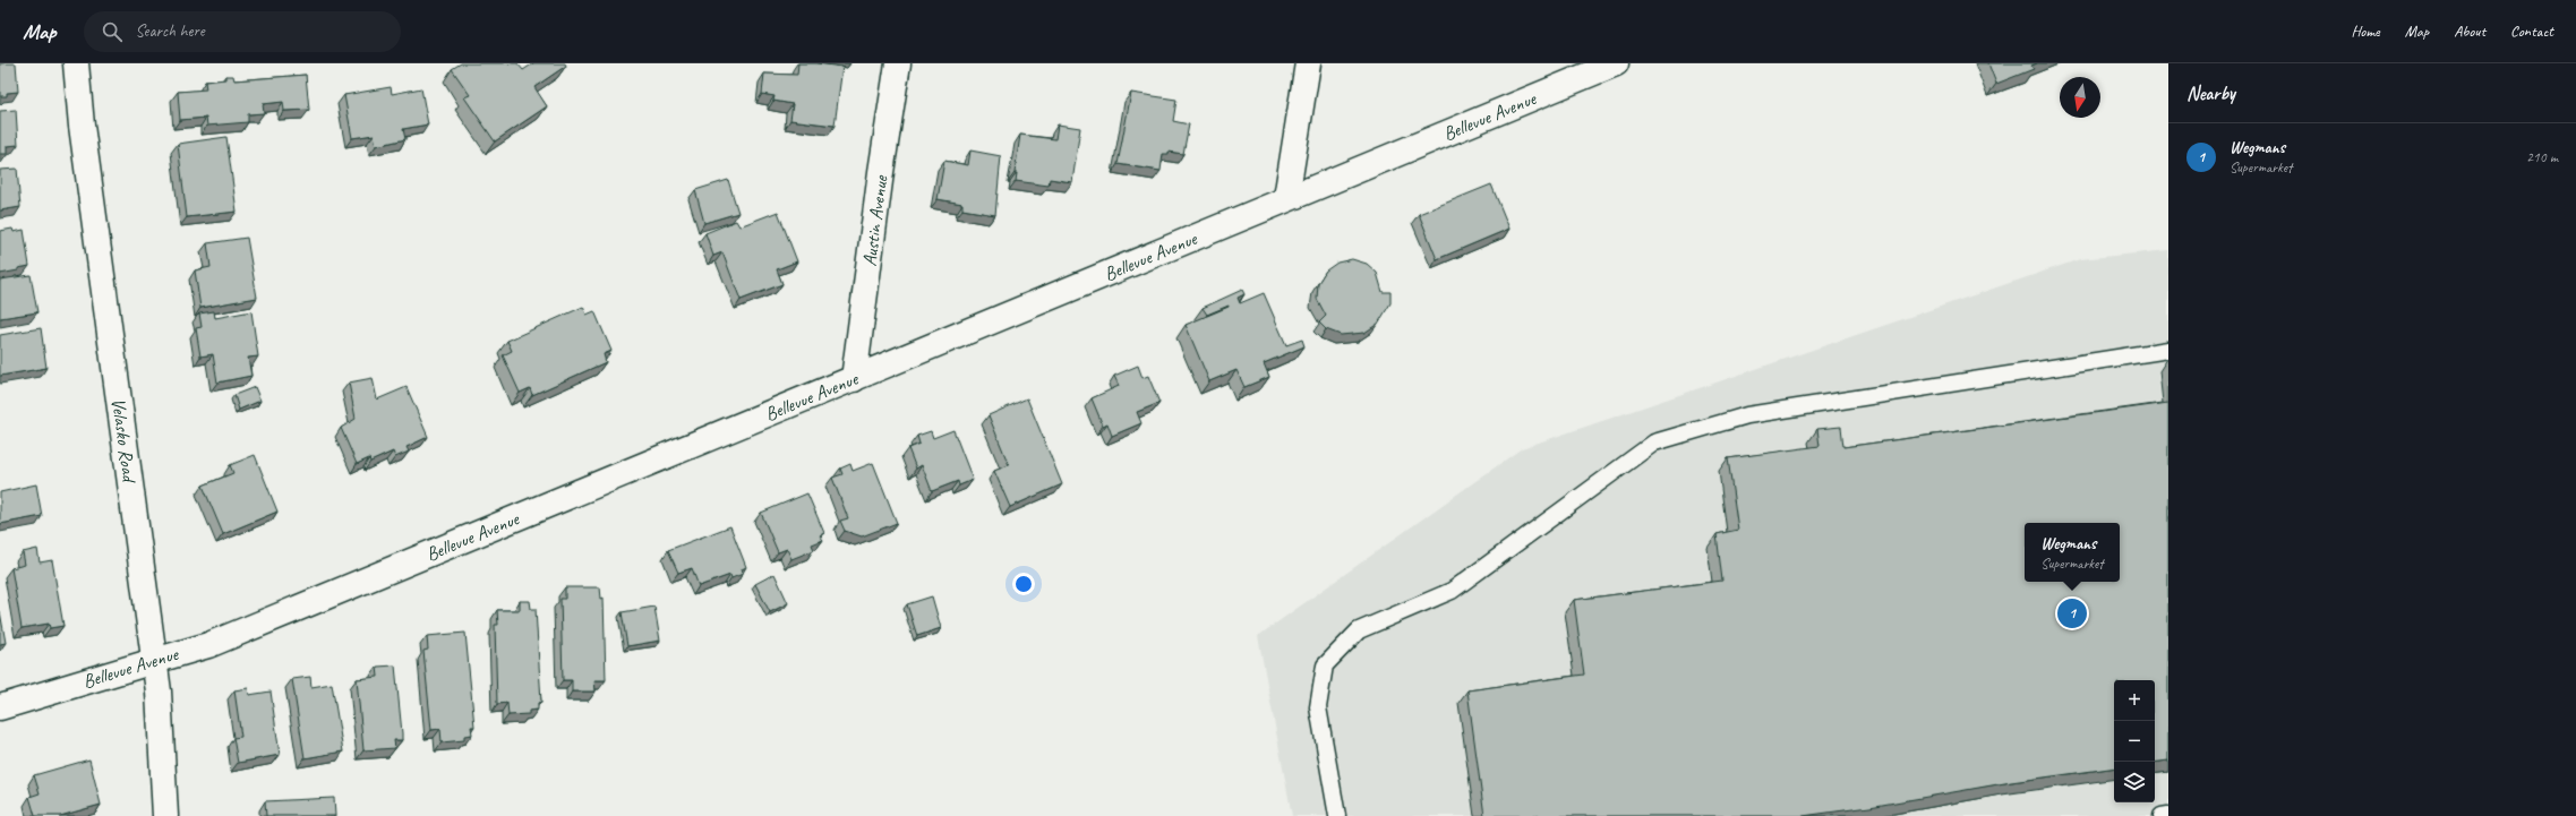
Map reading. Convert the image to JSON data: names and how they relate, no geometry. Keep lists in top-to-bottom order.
{
  "streets": {
    "street": ["Bellevue Avenue", "Austin Avenue", "Velasko Road"]
  },
  "crossings": [
    ["Bellevue Avenue", "Austin Avenue"],
    ["Bellevue Avenue", "Velasko Road"]
  ],
  "north": "bottom",
  "page": {
    "header": "Map",
    "search": "Search here",
    "nav": [
      "Home",
      "Map",
      "About",
      "Contact"
    ],
    "heading": "Nearby",
    "list": [
      {
        "mark": "1",
        "name": "Wegmans",
        "note": "Supermarket",
        "value": "210 m"
      }
    ],
    "popup": ["Wegmans", "Supermarket"],
    "pins": "1",
    "map_buttons": ["+", "−"]
  }
}
